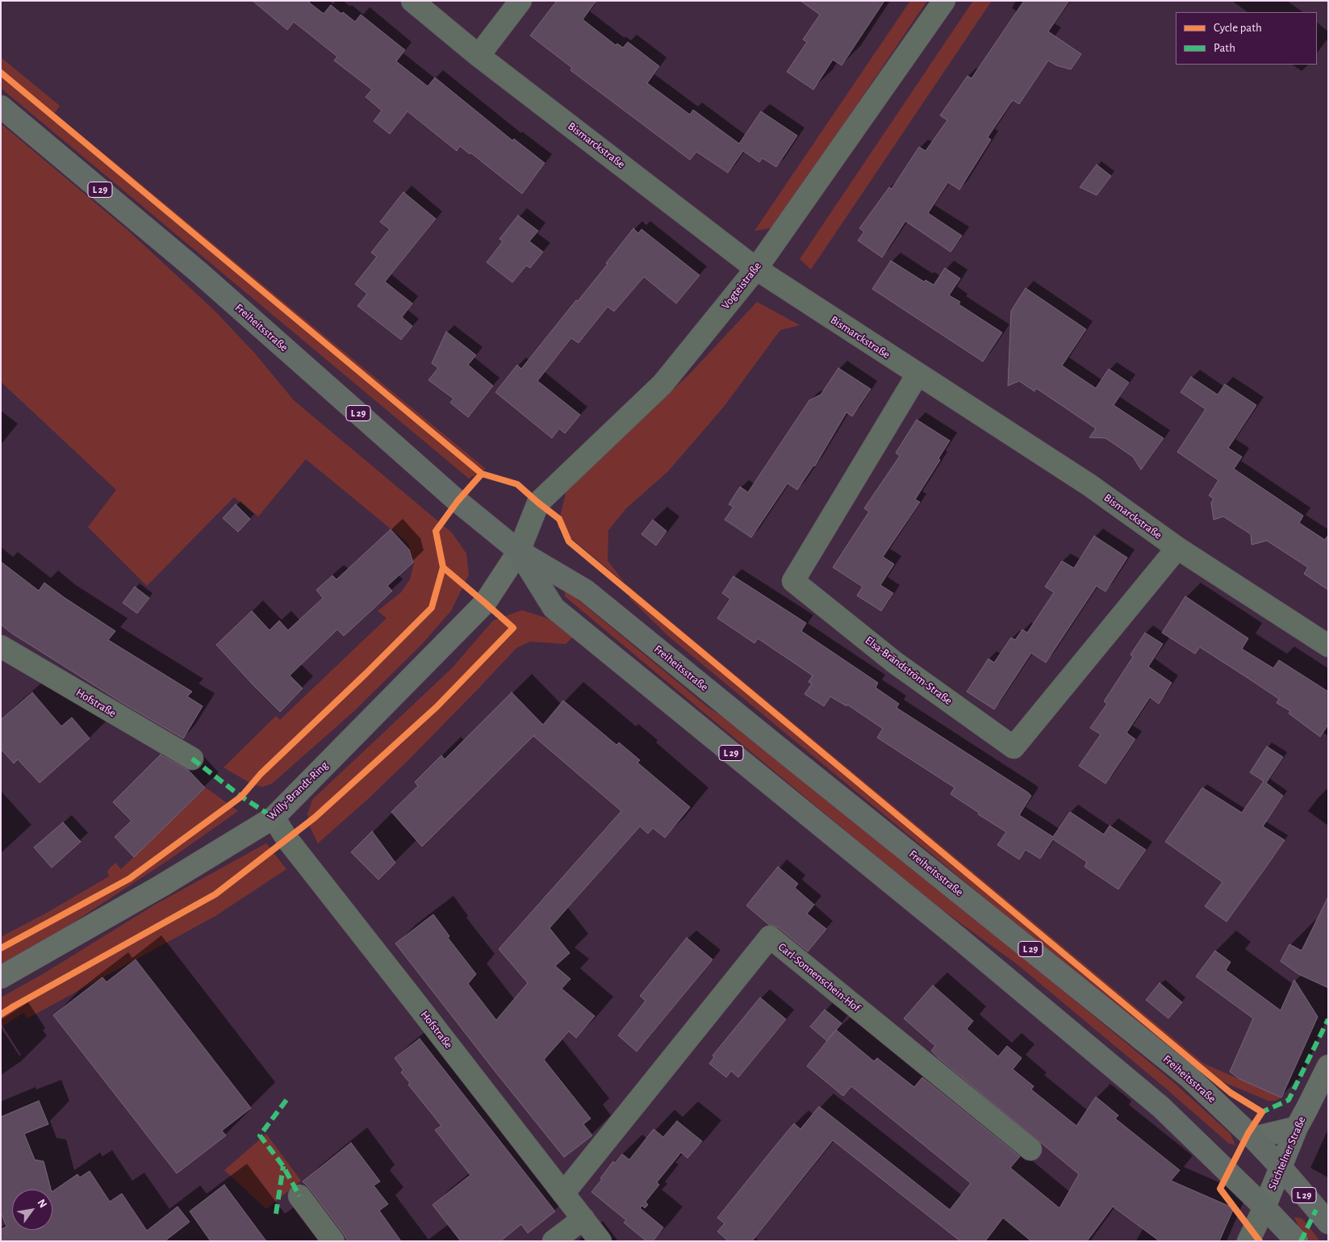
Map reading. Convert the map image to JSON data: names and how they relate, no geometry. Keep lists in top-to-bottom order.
{
  "streets": {
    "main road": [
      "L 29",
      "Freiheitsstraße",
      "Willy-Brandt-Ring",
      "Süchtelner Straße"
    ],
    "street": [
      "Bismarckstraße",
      "Vogteistraße",
      "Elsa-Brändström-Straße",
      "Hofstraße",
      "Carl-Sonnenschein-Hof"
    ]
  },
  "crossings": [
    ["Bismarckstraße", "Vogteistraße"],
    ["Bismarckstraße", "Elsa-Brändström-Straße"],
    ["Vogteistraße", "Freiheitsstraße"],
    ["Vogteistraße", "Willy-Brandt-Ring"],
    ["Freiheitsstraße", "Willy-Brandt-Ring"],
    ["Freiheitsstraße", "Süchtelner Straße"],
    ["Hofstraße", "Willy-Brandt-Ring"],
    ["Hofstraße", "Carl-Sonnenschein-Hof"]
  ],
  "legend": ["Cycle path", "Path"],
  "north": "top right"
}
